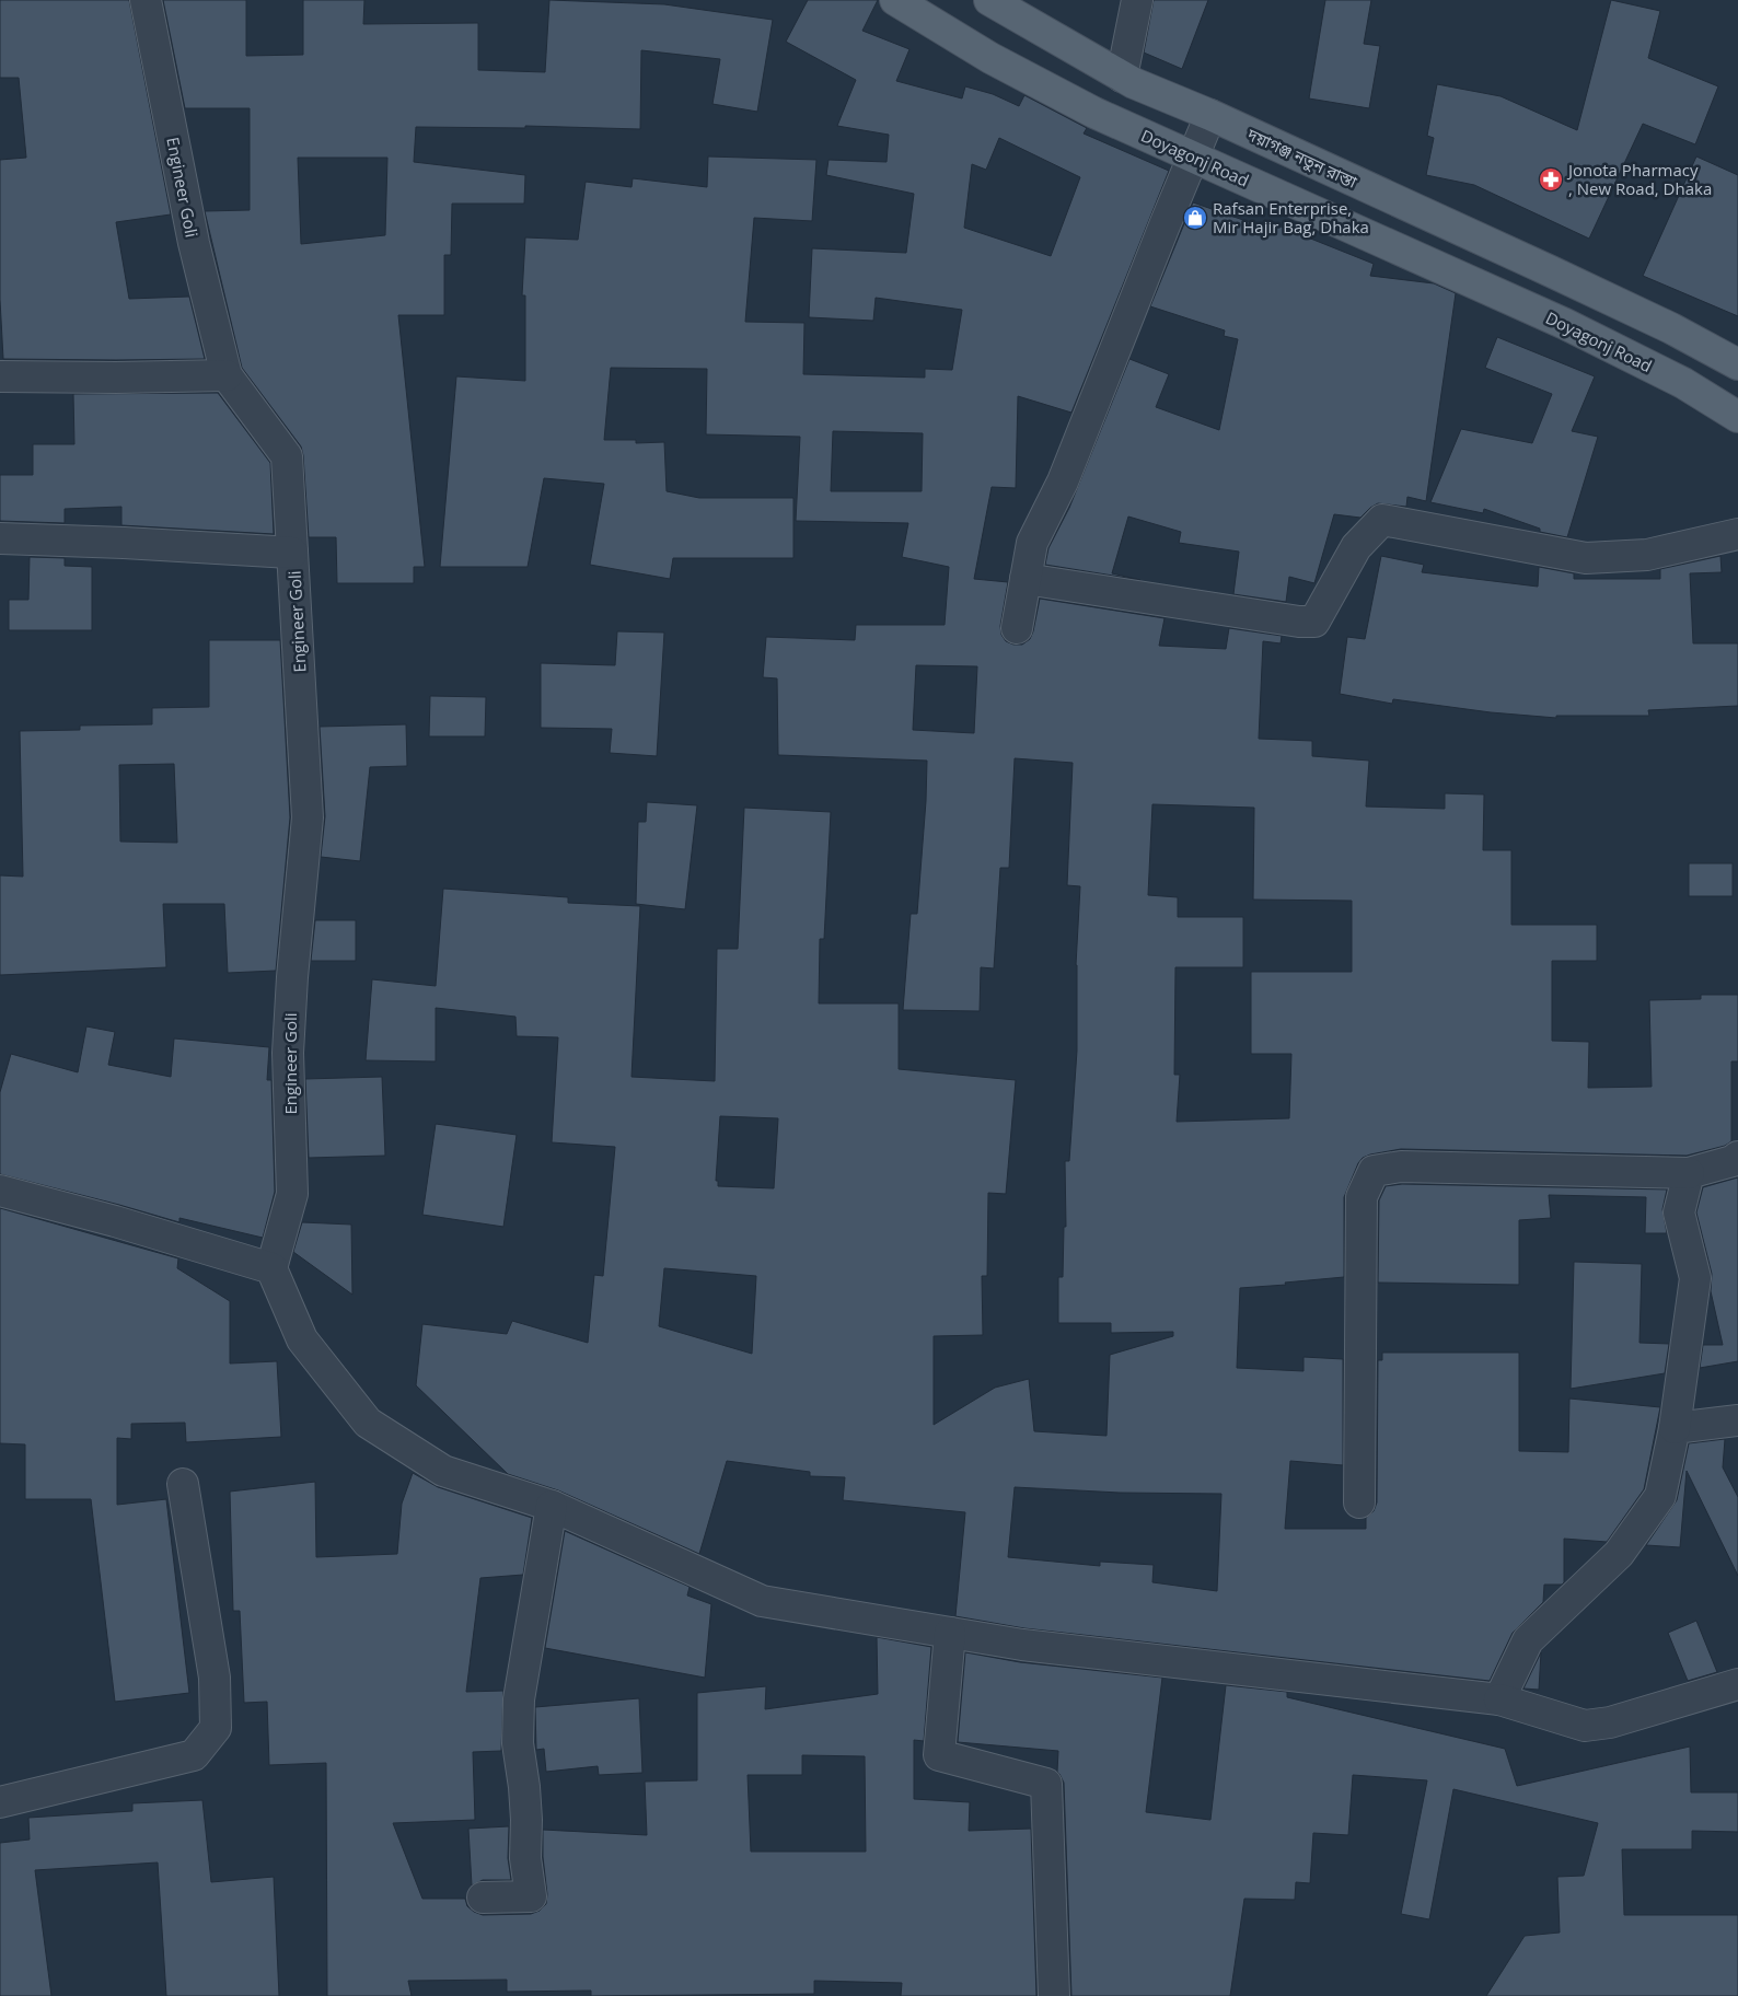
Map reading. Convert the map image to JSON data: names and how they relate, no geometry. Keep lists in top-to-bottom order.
{
  "streets": {
    "main road": ["Doyagonj Road", "দয়াগঞ্জ নতুন রাস্তা"],
    "street": ["Engineer Goli"]
  },
  "places": {
    "pharmacy": ["Jonota Pharmacy , New Road, Dhaka"],
    "shop": ["Rafsan Enterprise, Mir Hajir Bag, Dhaka"]
  }
}
